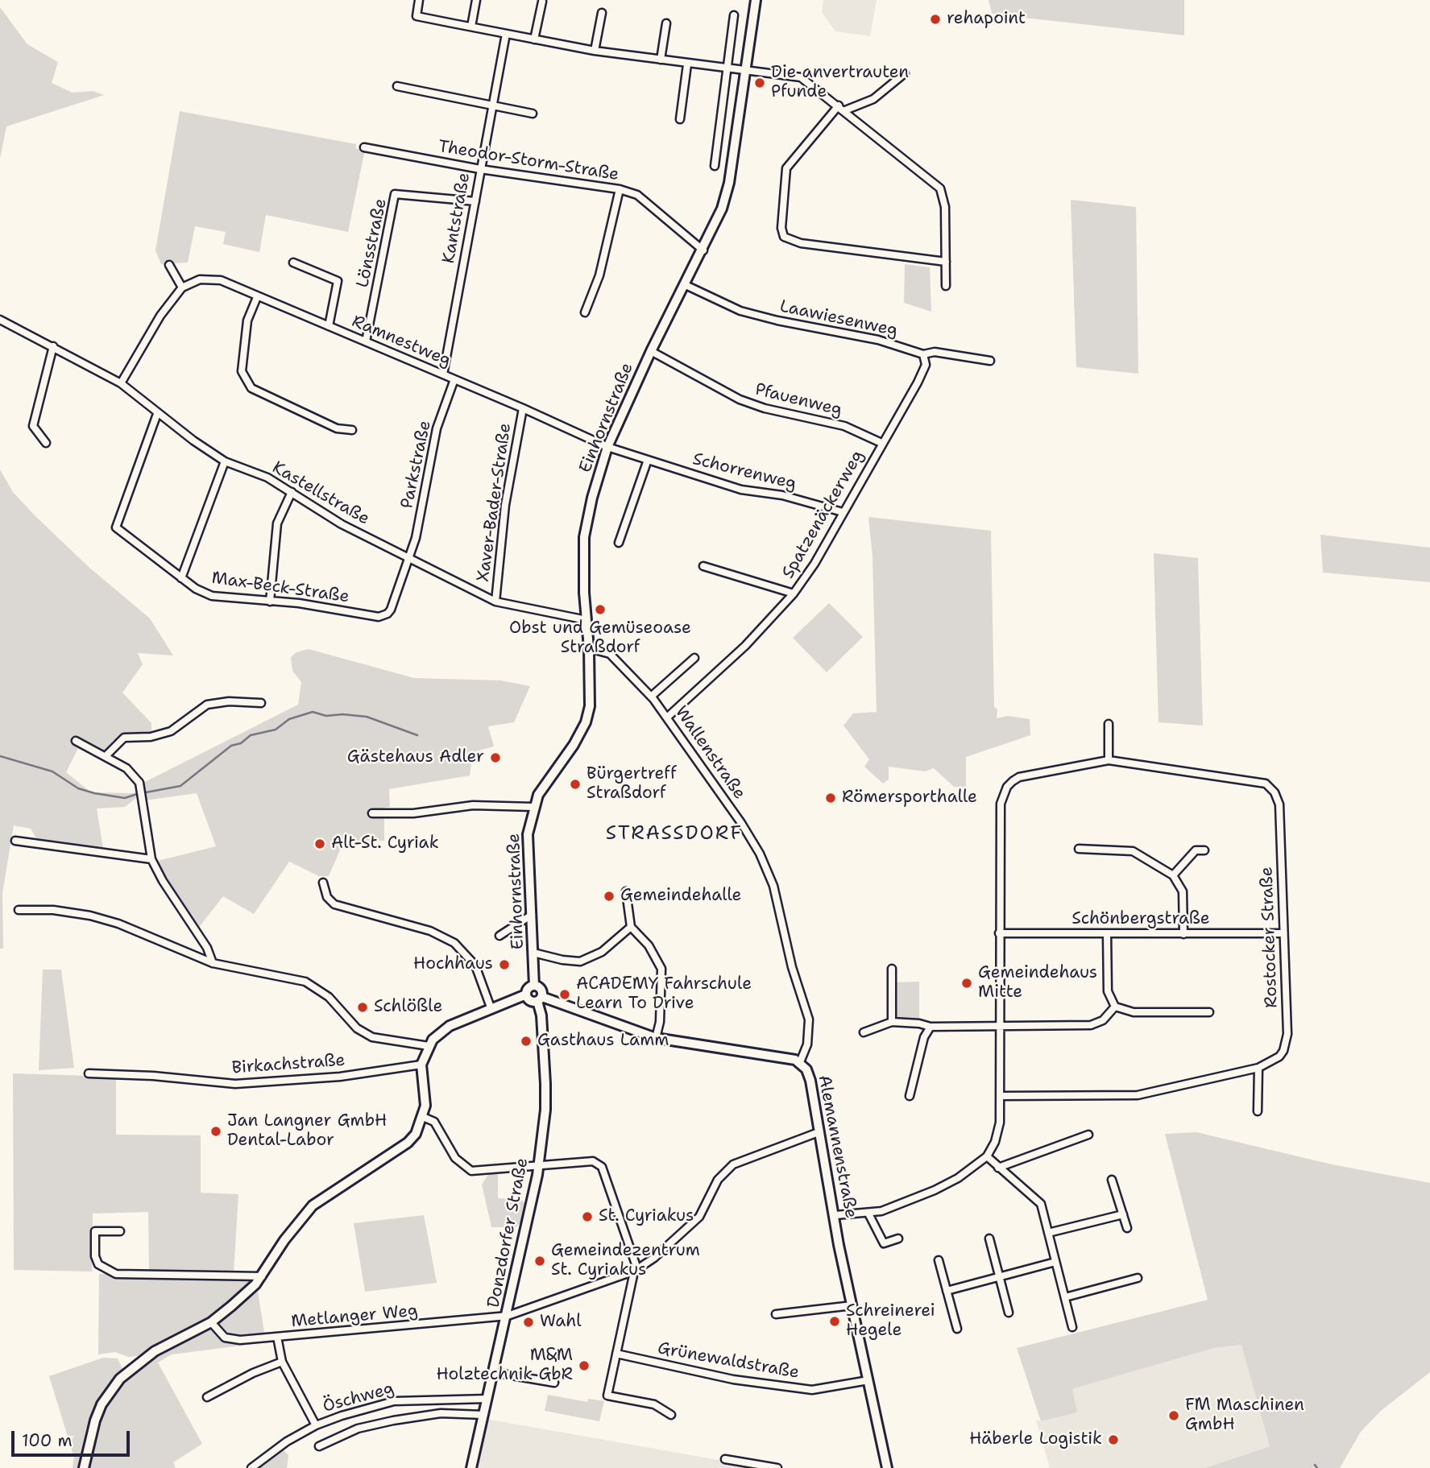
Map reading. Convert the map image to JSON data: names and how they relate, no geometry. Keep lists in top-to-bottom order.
{
  "streets": {
    "main road": ["Einhornstraße", "Alemannenstraße", "Donzdorfer Straße"],
    "street": [
      "Theodor-Storm-Straße",
      "Kantstraße",
      "Lönsstraße",
      "Laawiesenweg",
      "Ramnestweg",
      "Pfauenweg",
      "Parkstraße",
      "Schorrenweg",
      "Kastellstraße",
      "Xaver-Bader-Straße",
      "Spatzenäckerweg",
      "Max-Beck-Straße",
      "Wallenstraße",
      "Schönbergstraße",
      "Rostocker Straße",
      "Birkachstraße",
      "Metlanger Weg",
      "Grünewaldstraße",
      "Öschweg"
    ]
  },
  "crossings": [
    ["Theodor-Storm-Straße", "Kantstraße"],
    ["Theodor-Storm-Straße", "Einhornstraße"],
    ["Kantstraße", "Lönsstraße"],
    ["Kantstraße", "Ramnestweg"],
    ["Lönsstraße", "Ramnestweg"],
    ["Laawiesenweg", "Einhornstraße"],
    ["Laawiesenweg", "Spatzenäckerweg"],
    ["Ramnestweg", "Einhornstraße"],
    ["Ramnestweg", "Parkstraße"],
    ["Ramnestweg", "Schorrenweg"],
    ["Ramnestweg", "Xaver-Bader-Straße"],
    ["Pfauenweg", "Einhornstraße"],
    ["Pfauenweg", "Spatzenäckerweg"],
    ["Einhornstraße", "Schorrenweg"],
    ["Einhornstraße", "Kastellstraße"],
    ["Einhornstraße", "Wallenstraße"],
    ["Einhornstraße", "Alemannenstraße"],
    ["Einhornstraße", "Donzdorfer Straße"],
    ["Parkstraße", "Kastellstraße"],
    ["Parkstraße", "Max-Beck-Straße"],
    ["Schorrenweg", "Spatzenäckerweg"],
    ["Kastellstraße", "Xaver-Bader-Straße"],
    ["Kastellstraße", "Max-Beck-Straße"],
    ["Spatzenäckerweg", "Wallenstraße"],
    ["Wallenstraße", "Alemannenstraße"],
    ["Schönbergstraße", "Rostocker Straße"],
    ["Alemannenstraße", "Donzdorfer Straße"],
    ["Alemannenstraße", "Metlanger Weg"],
    ["Alemannenstraße", "Grünewaldstraße"],
    ["Donzdorfer Straße", "Metlanger Weg"],
    ["Donzdorfer Straße", "Öschweg"]
  ],
  "districts": ["STRASSDORF"],
  "places": [
    "rehapoint",
    "Die anvertrauten Pfunde",
    "Obst und Gemüseoase Straßdorf",
    "Gästehaus Adler",
    "Bürgertreff Straßdorf",
    "Römersporthalle",
    "Alt-St. Cyriak",
    "Gemeindehalle",
    "Hochhaus",
    "Gemeindehaus Mitte",
    "ACADEMY Fahrschule Learn To Drive",
    "Schlößle",
    "Gasthaus Lamm",
    "Jan Langner GmbH Dental-Labor",
    "St. Cyriakus",
    "Gemeindezentrum St. Cyriakus",
    "Schreinerei Hegele",
    "Wahl",
    "M&M Holztechnik GbR",
    "FM Maschinen GmbH",
    "Häberle Logistik"
  ],
  "scale_bar": "100 m"
}
